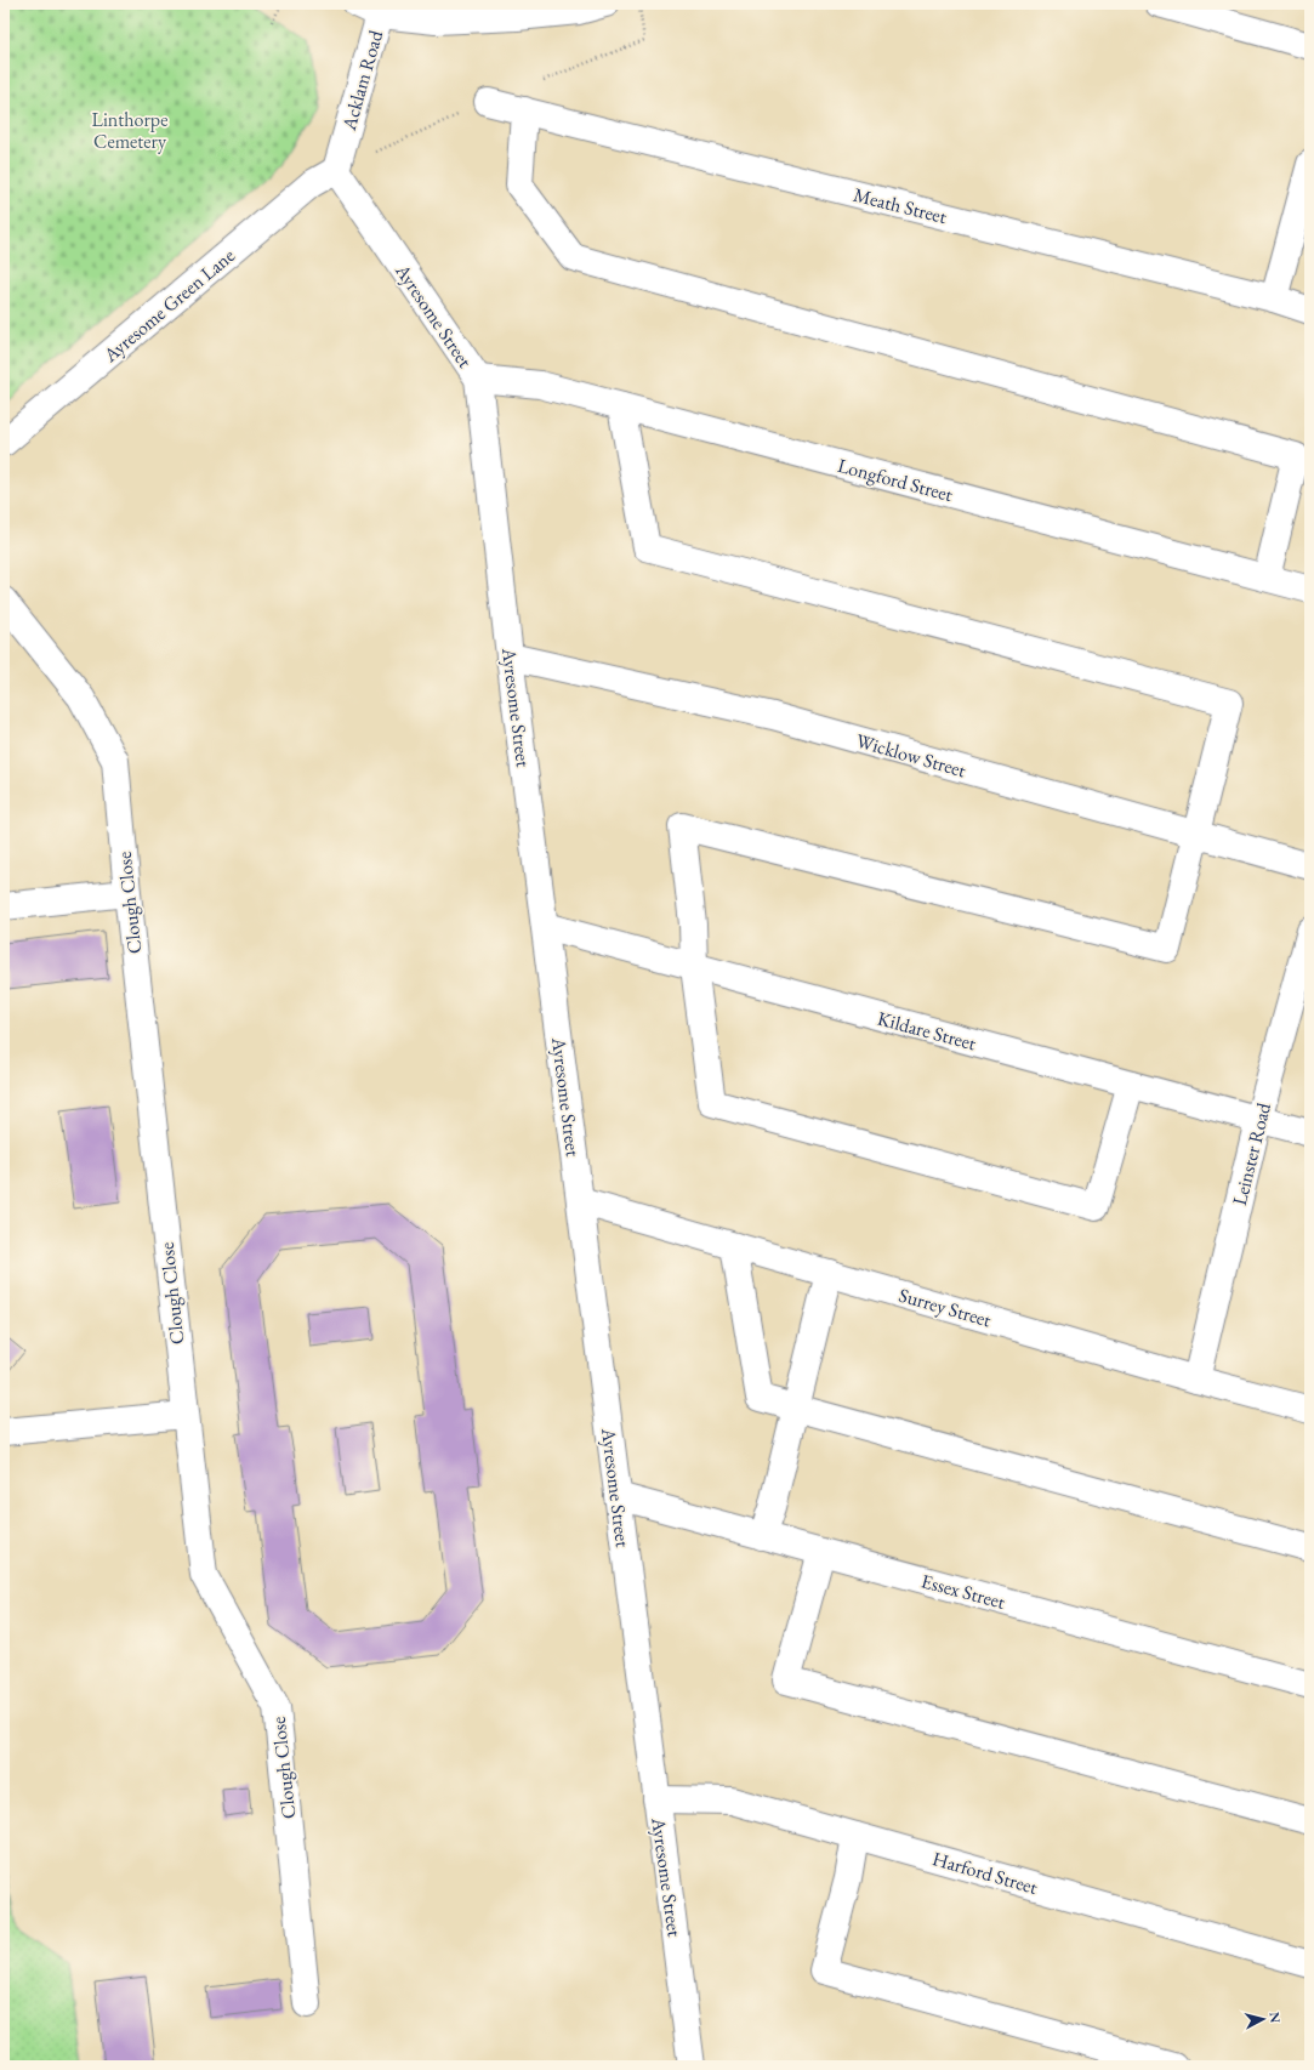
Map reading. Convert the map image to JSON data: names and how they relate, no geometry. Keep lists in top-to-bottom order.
{
  "streets": {
    "street": [
      "Acklam Road",
      "Meath Street",
      "Ayresome Green Lane",
      "Ayresome Street",
      "Longford Street",
      "Wicklow Street",
      "Clough Close",
      "Kildare Street",
      "Leinster Road",
      "Surrey Street",
      "Essex Street",
      "Harford Street"
    ]
  },
  "crossings": [
    ["Acklam Road", "Ayresome Green Lane"],
    ["Acklam Road", "Ayresome Street"],
    ["Ayresome Green Lane", "Ayresome Street"],
    ["Ayresome Street", "Longford Street"],
    ["Ayresome Street", "Wicklow Street"],
    ["Ayresome Street", "Kildare Street"],
    ["Ayresome Street", "Surrey Street"],
    ["Ayresome Street", "Essex Street"],
    ["Ayresome Street", "Harford Street"],
    ["Kildare Street", "Leinster Road"],
    ["Leinster Road", "Surrey Street"]
  ],
  "parks": ["Linthorpe Cemetery"],
  "north": "right"
}
